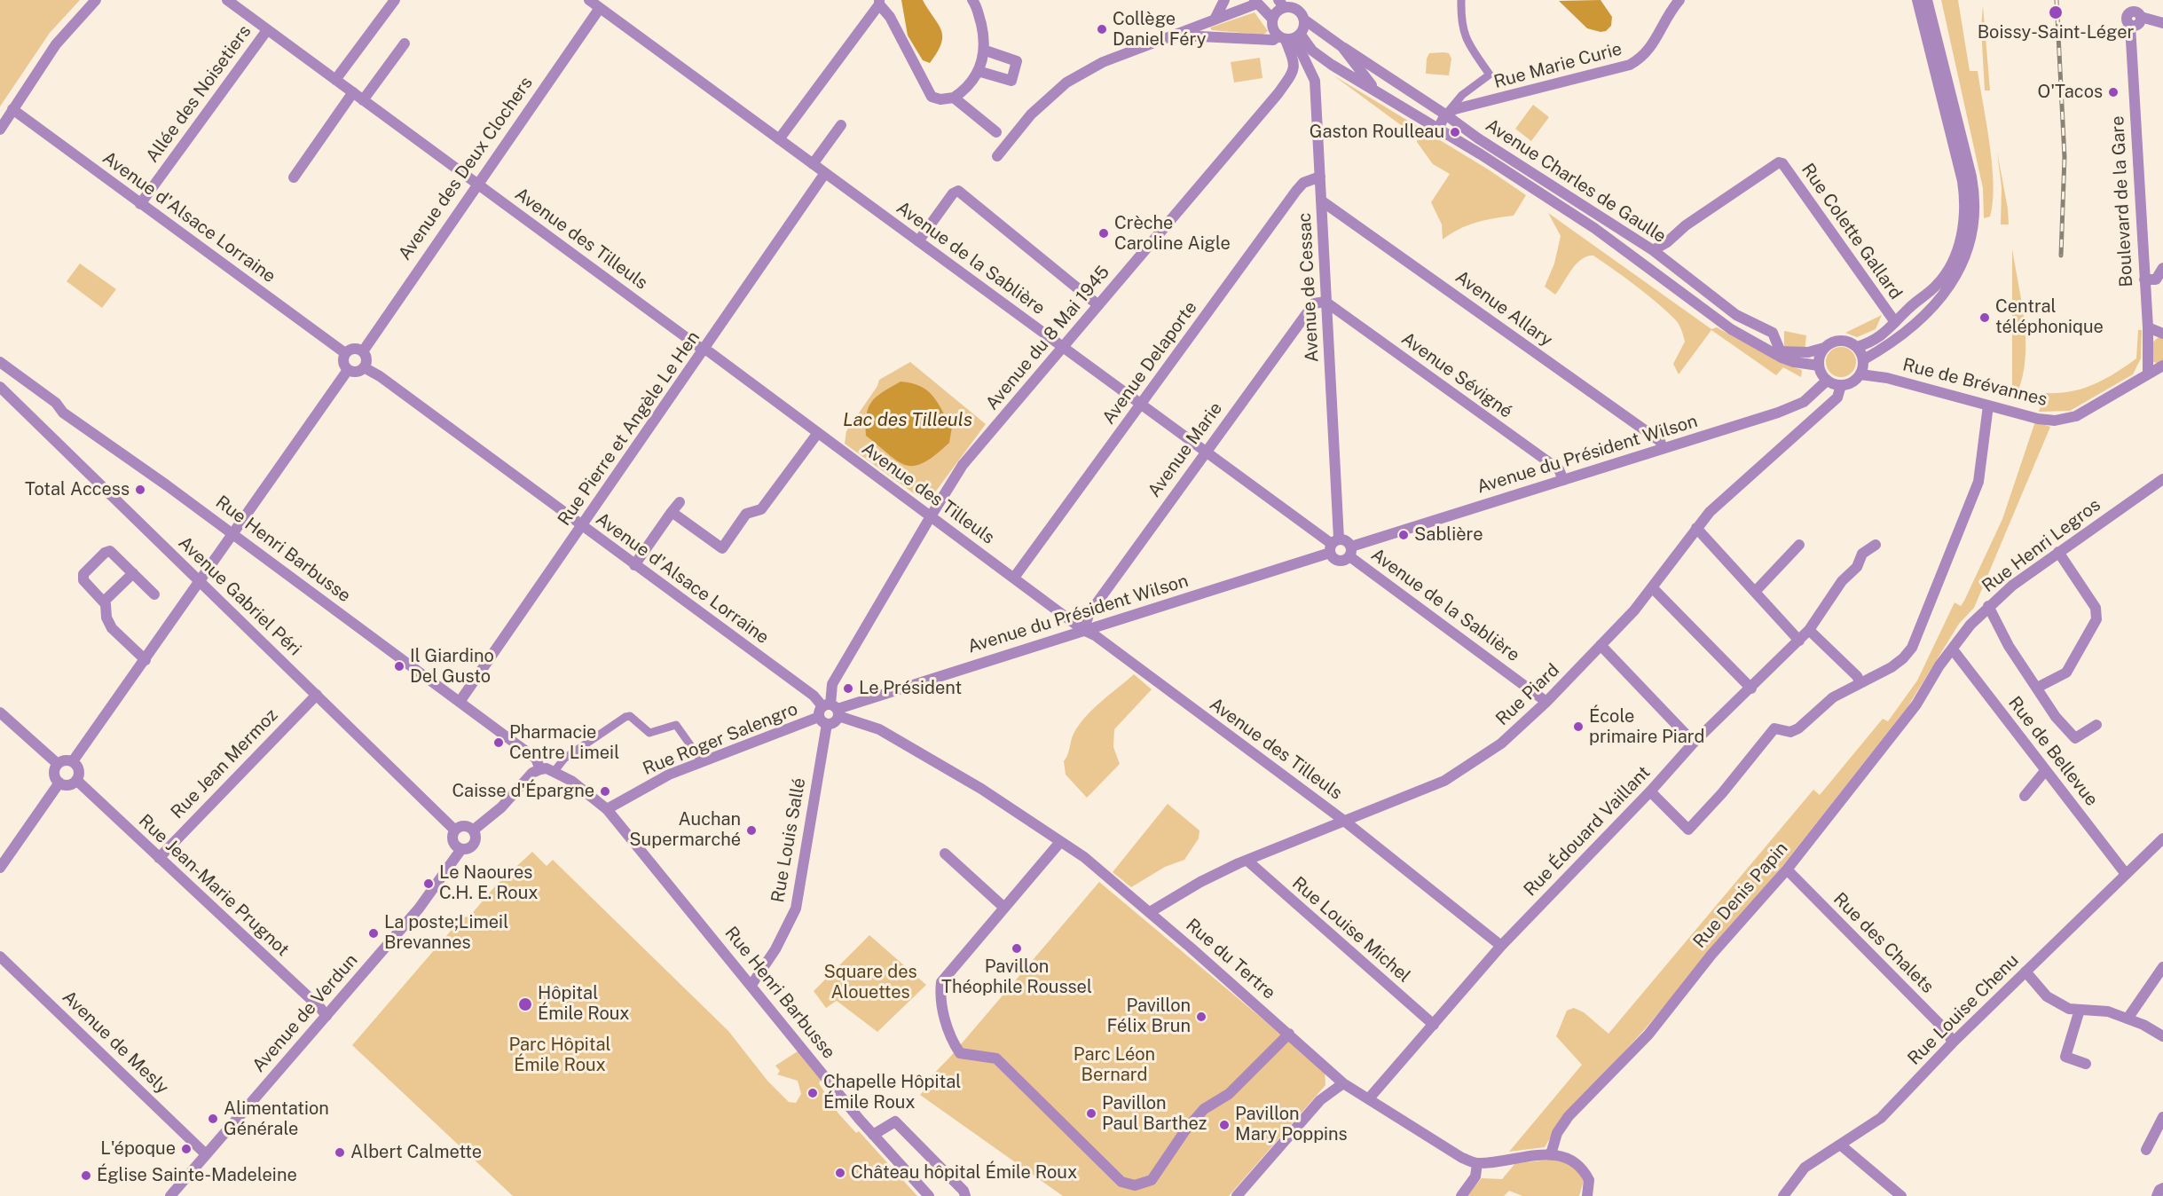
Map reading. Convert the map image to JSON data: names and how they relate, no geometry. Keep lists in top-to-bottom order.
{
  "streets": {
    "street": [
      "Rue Marie Curie",
      "Allée des Noisetiers",
      "Avenue des Deux Clochers",
      "Avenue Charles de Gaulle",
      "Boulevard de la Gare",
      "Avenue d'Alsace Lorraine",
      "Rue Colette Gallard",
      "Avenue des Tilleuls",
      "Avenue de la Sablière",
      "Avenue de Cessac",
      "Avenue Allary",
      "Avenue du 8 Mai 1945",
      "Avenue Delaporte",
      "Avenue Sévigné",
      "Rue de Brévannes",
      "Rue Pierre et Angèle Le Hen",
      "Avenue Marie",
      "Avenue du Président Wilson",
      "Rue Henri Legros",
      "Rue Henri Barbusse",
      "Avenue Gabriel Péri",
      "Rue Piard",
      "Rue Roger Salengro",
      "Rue de Bellevue",
      "Rue Jean Mermoz",
      "Rue Édouard Vaillant",
      "Rue Louis Sallé",
      "Rue Jean-Marie Prugnot",
      "Rue Denis Papin",
      "Rue Louise Michel",
      "Rue des Chalets",
      "Rue du Tertre",
      "Rue Louise Chenu",
      "Avenue de Verdun",
      "Avenue de Mesly"
    ]
  },
  "crossings": [
    ["Rue Marie Curie", "Avenue Charles de Gaulle"],
    ["Allée des Noisetiers", "Avenue d'Alsace Lorraine"],
    ["Allée des Noisetiers", "Avenue des Tilleuls"],
    ["Avenue des Deux Clochers", "Avenue d'Alsace Lorraine"],
    ["Avenue des Deux Clochers", "Avenue des Tilleuls"],
    ["Avenue des Deux Clochers", "Avenue de la Sablière"],
    ["Avenue Charles de Gaulle", "Rue Colette Gallard"],
    ["Avenue Charles de Gaulle", "Avenue de Cessac"],
    ["Avenue Charles de Gaulle", "Avenue du 8 Mai 1945"],
    ["Avenue Charles de Gaulle", "Rue de Brévannes"],
    ["Avenue Charles de Gaulle", "Avenue du Président Wilson"],
    ["Avenue Charles de Gaulle", "Rue Piard"],
    ["Boulevard de la Gare", "Rue de Brévannes"],
    ["Avenue d'Alsace Lorraine", "Avenue du 8 Mai 1945"],
    ["Avenue d'Alsace Lorraine", "Rue Pierre et Angèle Le Hen"],
    ["Avenue d'Alsace Lorraine", "Avenue du Président Wilson"],
    ["Avenue d'Alsace Lorraine", "Rue Roger Salengro"],
    ["Avenue d'Alsace Lorraine", "Rue Louis Sallé"],
    ["Avenue d'Alsace Lorraine", "Rue du Tertre"],
    ["Avenue des Tilleuls", "Avenue du 8 Mai 1945"],
    ["Avenue des Tilleuls", "Avenue Delaporte"],
    ["Avenue des Tilleuls", "Rue Pierre et Angèle Le Hen"],
    ["Avenue des Tilleuls", "Avenue Marie"],
    ["Avenue des Tilleuls", "Avenue du Président Wilson"],
    ["Avenue des Tilleuls", "Rue Piard"],
    ["Avenue des Tilleuls", "Rue Édouard Vaillant"],
    ["Avenue de la Sablière", "Avenue de Cessac"],
    ["Avenue de la Sablière", "Avenue du 8 Mai 1945"],
    ["Avenue de la Sablière", "Avenue Delaporte"],
    ["Avenue de la Sablière", "Rue Pierre et Angèle Le Hen"],
    ["Avenue de la Sablière", "Avenue Marie"],
    ["Avenue de la Sablière", "Avenue du Président Wilson"],
    ["Avenue de la Sablière", "Rue Piard"],
    ["Avenue de Cessac", "Avenue Allary"],
    ["Avenue de Cessac", "Avenue du 8 Mai 1945"],
    ["Avenue de Cessac", "Avenue Delaporte"],
    ["Avenue de Cessac", "Avenue Sévigné"],
    ["Avenue de Cessac", "Avenue Marie"],
    ["Avenue de Cessac", "Avenue du Président Wilson"],
    ["Avenue Allary", "Avenue du Président Wilson"],
    ["Avenue du 8 Mai 1945", "Avenue du Président Wilson"],
    ["Avenue du 8 Mai 1945", "Rue Roger Salengro"],
    ["Avenue du 8 Mai 1945", "Rue Louis Sallé"],
    ["Avenue du 8 Mai 1945", "Rue du Tertre"],
    ["Avenue Sévigné", "Avenue Marie"],
    ["Avenue Sévigné", "Avenue du Président Wilson"],
    ["Rue de Brévannes", "Avenue du Président Wilson"],
    ["Rue de Brévannes", "Rue Piard"],
    ["Rue Pierre et Angèle Le Hen", "Rue Henri Barbusse"],
    ["Avenue Marie", "Avenue du Président Wilson"],
    ["Avenue du Président Wilson", "Rue Piard"],
    ["Avenue du Président Wilson", "Rue Roger Salengro"],
    ["Avenue du Président Wilson", "Rue Louis Sallé"],
    ["Avenue du Président Wilson", "Rue du Tertre"],
    ["Rue Henri Legros", "Rue de Bellevue"],
    ["Rue Henri Legros", "Rue Denis Papin"],
    ["Rue Henri Barbusse", "Rue Roger Salengro"],
    ["Rue Henri Barbusse", "Rue Louis Sallé"],
    ["Avenue Gabriel Péri", "Rue Jean Mermoz"],
    ["Avenue Gabriel Péri", "Avenue de Verdun"],
    ["Rue Piard", "Rue Louise Michel"],
    ["Rue Piard", "Rue du Tertre"],
    ["Rue Roger Salengro", "Rue Louis Sallé"],
    ["Rue Roger Salengro", "Rue du Tertre"],
    ["Rue de Bellevue", "Rue Denis Papin"],
    ["Rue de Bellevue", "Rue Louise Chenu"],
    ["Rue Jean Mermoz", "Rue Jean-Marie Prugnot"],
    ["Rue Édouard Vaillant", "Rue Louise Michel"],
    ["Rue Édouard Vaillant", "Rue du Tertre"],
    ["Rue Louis Sallé", "Rue du Tertre"],
    ["Rue Jean-Marie Prugnot", "Avenue de Verdun"],
    ["Rue Denis Papin", "Rue des Chalets"],
    ["Rue des Chalets", "Rue Louise Chenu"],
    ["Avenue de Verdun", "Avenue de Mesly"]
  ],
  "water": ["Lac des Tilleuls"],
  "parks": ["Square des Alouettes", "Parc Hôpital Émile Roux", "Parc Léon Bernard"],
  "places": [
    "Boissy-Saint-Léger",
    "Collège Daniel Féry",
    "O'Tacos",
    "Gaston Roulleau",
    "Crèche Caroline Aigle",
    "Central téléphonique",
    "Total Access",
    "Sablière",
    "Il Giardino Del Gusto",
    "Le Président",
    "École primaire Piard",
    "Pharmacie Centre Limeil",
    "Caisse d'Épargne",
    "Auchan Supermarché",
    "Le Naoures C.H. E. Roux",
    "La poste;Limeil Brevannes",
    "Pavillon Théophile Roussel",
    "Hôpital Émile Roux",
    "Pavillon Félix Brun",
    "Chapelle Hôpital Émile Roux",
    "Pavillon Paul Barthez",
    "Alimentation Générale",
    "Pavillon Mary Poppins",
    "L'époque",
    "Albert Calmette",
    "Château hôpital Émile Roux",
    "Église Sainte-Madeleine"
  ]
}
